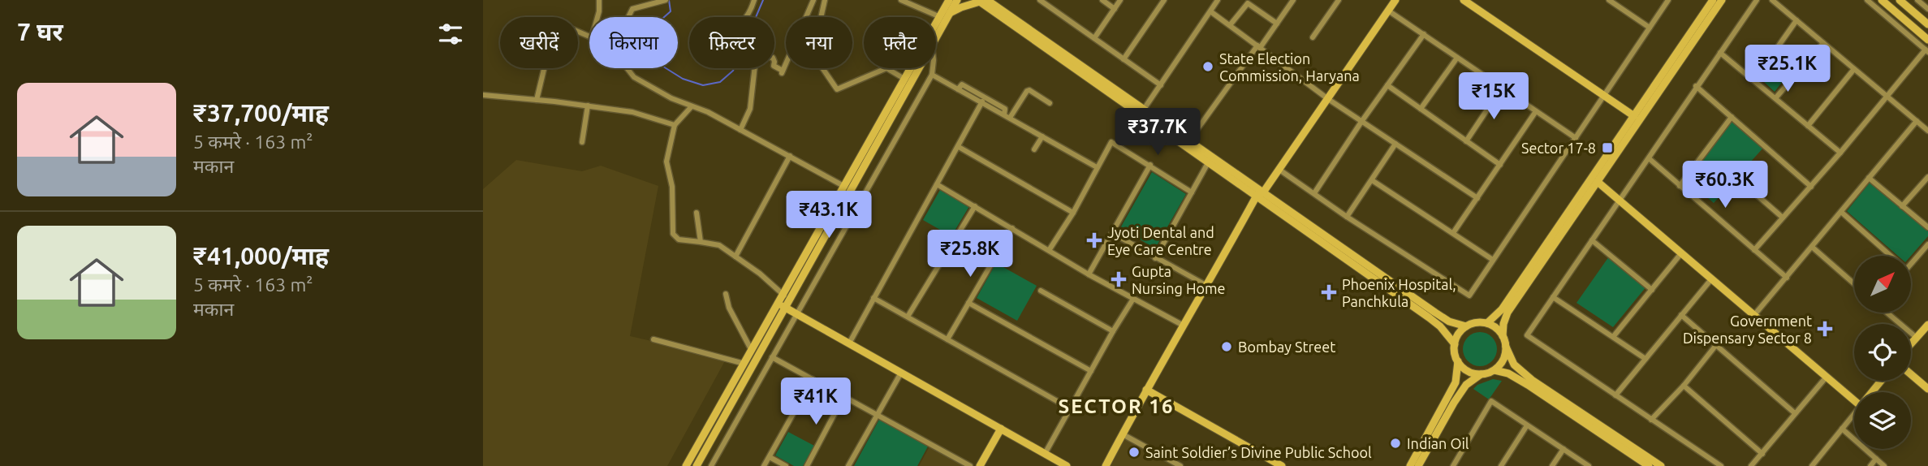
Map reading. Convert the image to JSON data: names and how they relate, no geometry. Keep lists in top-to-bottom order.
{
  "districts": ["SECTOR 16"],
  "places": {
    "other": [
      "State Election Commission, Haryana",
      "Bombay Street",
      "Indian Oil",
      "Saint Soldier’s Divine Public School"
    ],
    "transit": ["Sector 17-8"],
    "health": [
      "Jyoti Dental and Eye Care Centre",
      "Gupta Nursing Home",
      "Phoenix Hospital, Panchkula",
      "Government Dispensary Sector 8"
    ]
  },
  "north": "top right",
  "page": {
    "heading": "7 घर",
    "chip": [
      "खरीदें",
      "किराया",
      "फ़िल्टर",
      "नया",
      "फ़्लैट"
    ],
    "price": [
      "₹25.1K",
      "₹15K",
      "₹37.7K",
      "₹60.3K",
      "₹43.1K",
      "₹25.8K",
      "₹41K"
    ],
    "list": [
      {
        "name": "₹37,700/माह",
        "note": "5 कमरे · 163 m² · मकान"
      },
      {
        "name": "₹41,000/माह",
        "note": "5 कमरे · 163 m² · मकान"
      }
    ]
  }
}
